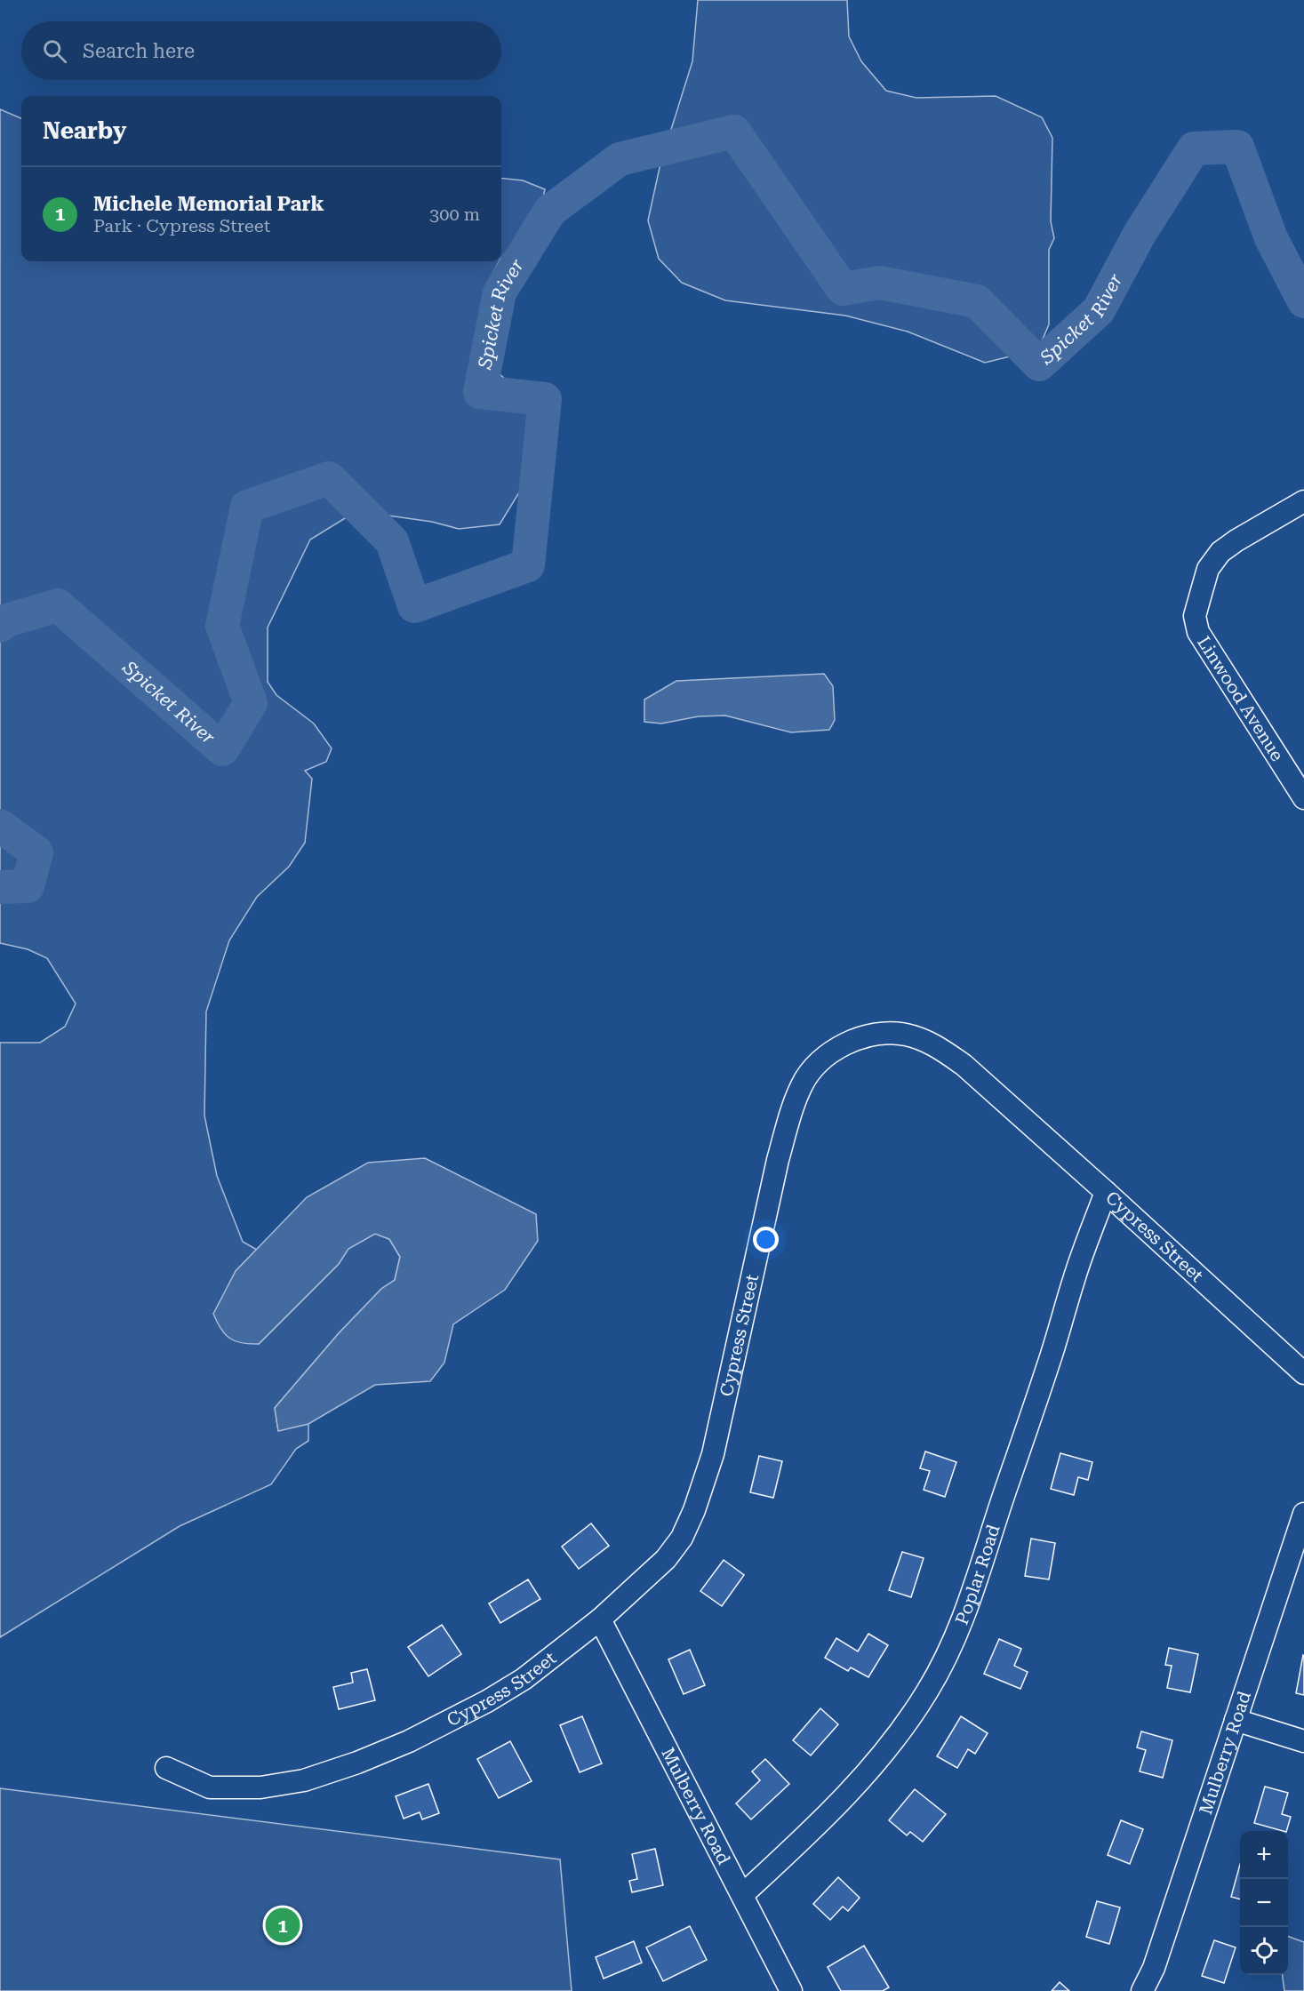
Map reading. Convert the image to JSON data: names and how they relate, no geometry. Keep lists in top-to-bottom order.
{
  "streets": {
    "street": [
      "Linwood Avenue",
      "Cypress Street",
      "Poplar Road",
      "Mulberry Road"
    ]
  },
  "crossings": [
    ["Cypress Street", "Poplar Road"],
    ["Cypress Street", "Mulberry Road"],
    ["Poplar Road", "Mulberry Road"]
  ],
  "water": ["Spicket River"],
  "page": {
    "search": "Search here",
    "heading": "Nearby",
    "list": [
      {
        "mark": "1",
        "name": "Michele Memorial Park",
        "note": "Park · Cypress Street",
        "value": "300 m"
      }
    ],
    "map_buttons": ["+", "−"],
    "pins": "1"
  }
}
